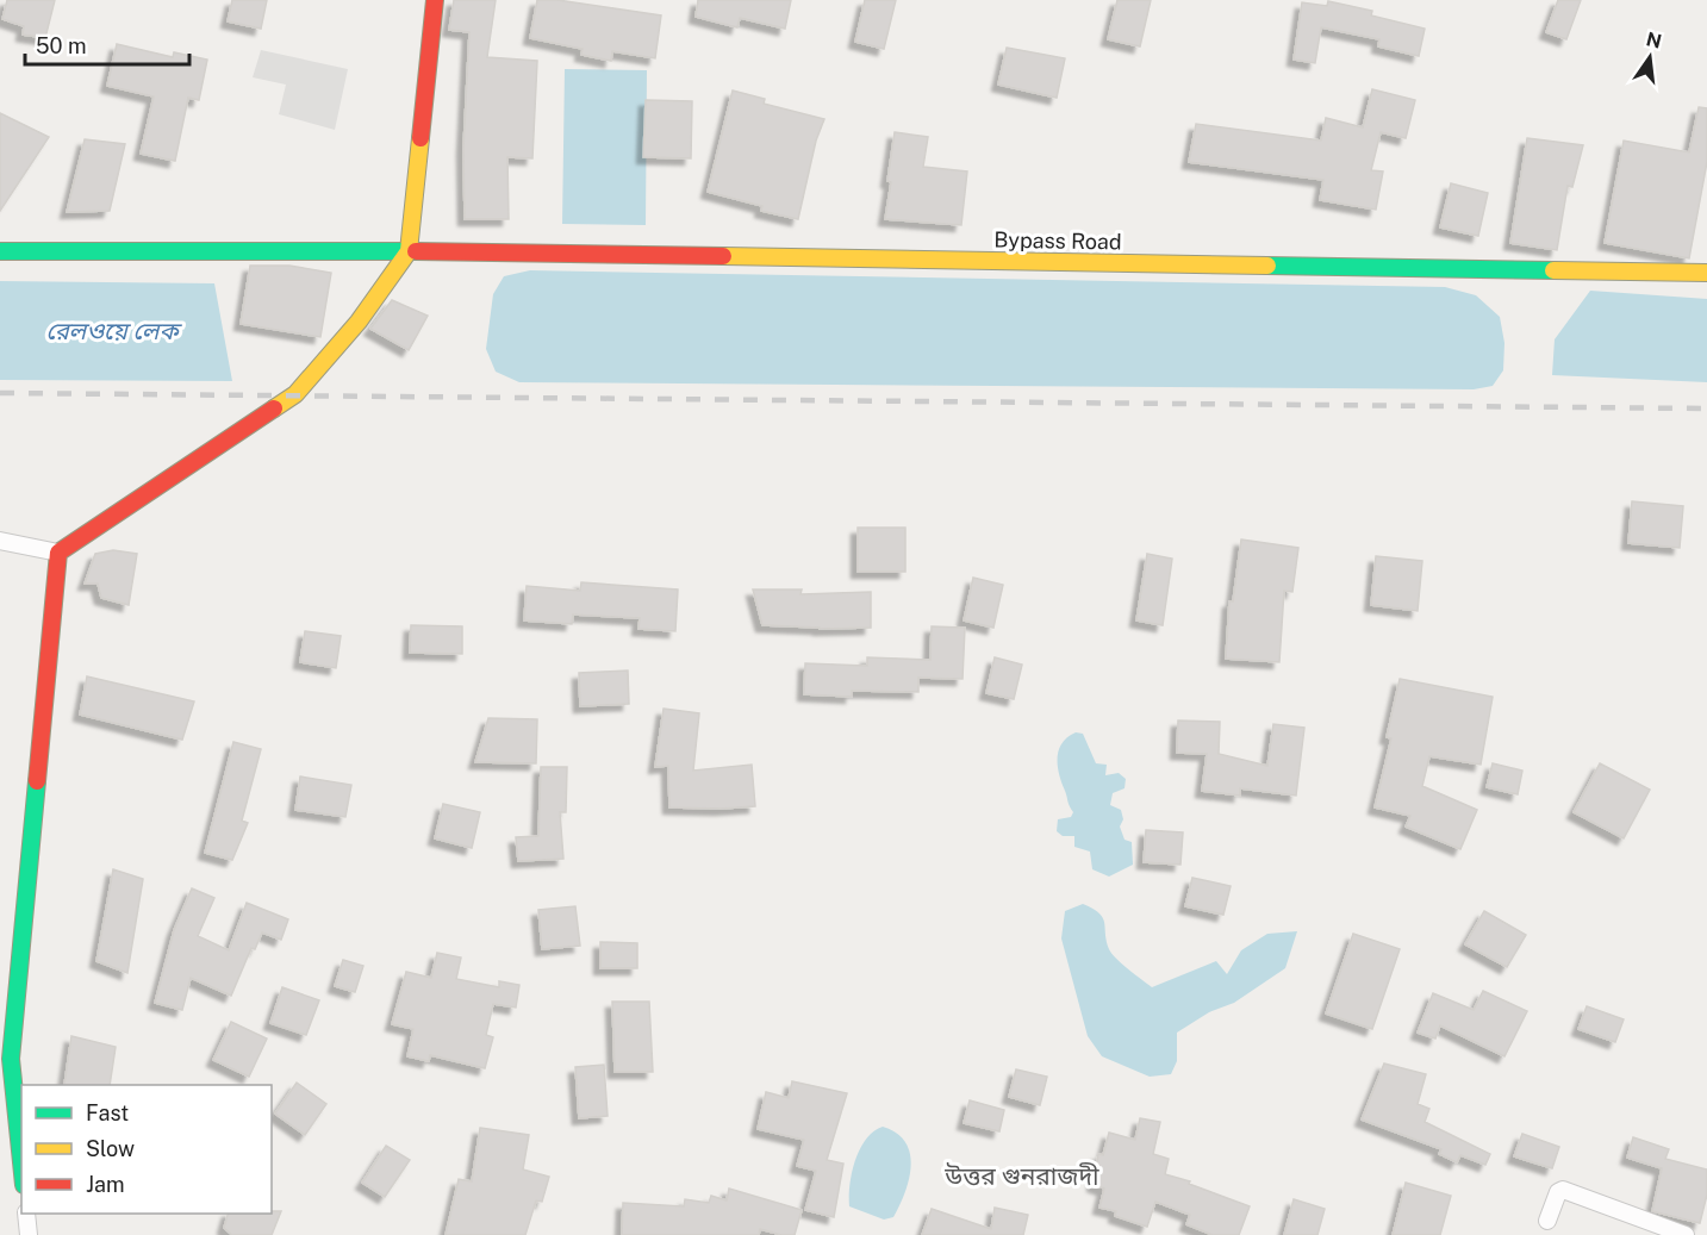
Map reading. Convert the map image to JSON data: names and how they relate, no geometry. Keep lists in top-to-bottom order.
{
  "streets": {
    "street": ["Bypass Road"]
  },
  "districts": ["উত্তর গুনরাজদী"],
  "water": ["রেলওয়ে লেক"],
  "legend": ["Fast", "Slow", "Jam"],
  "scale_bar": "50 m",
  "north": "top"
}
